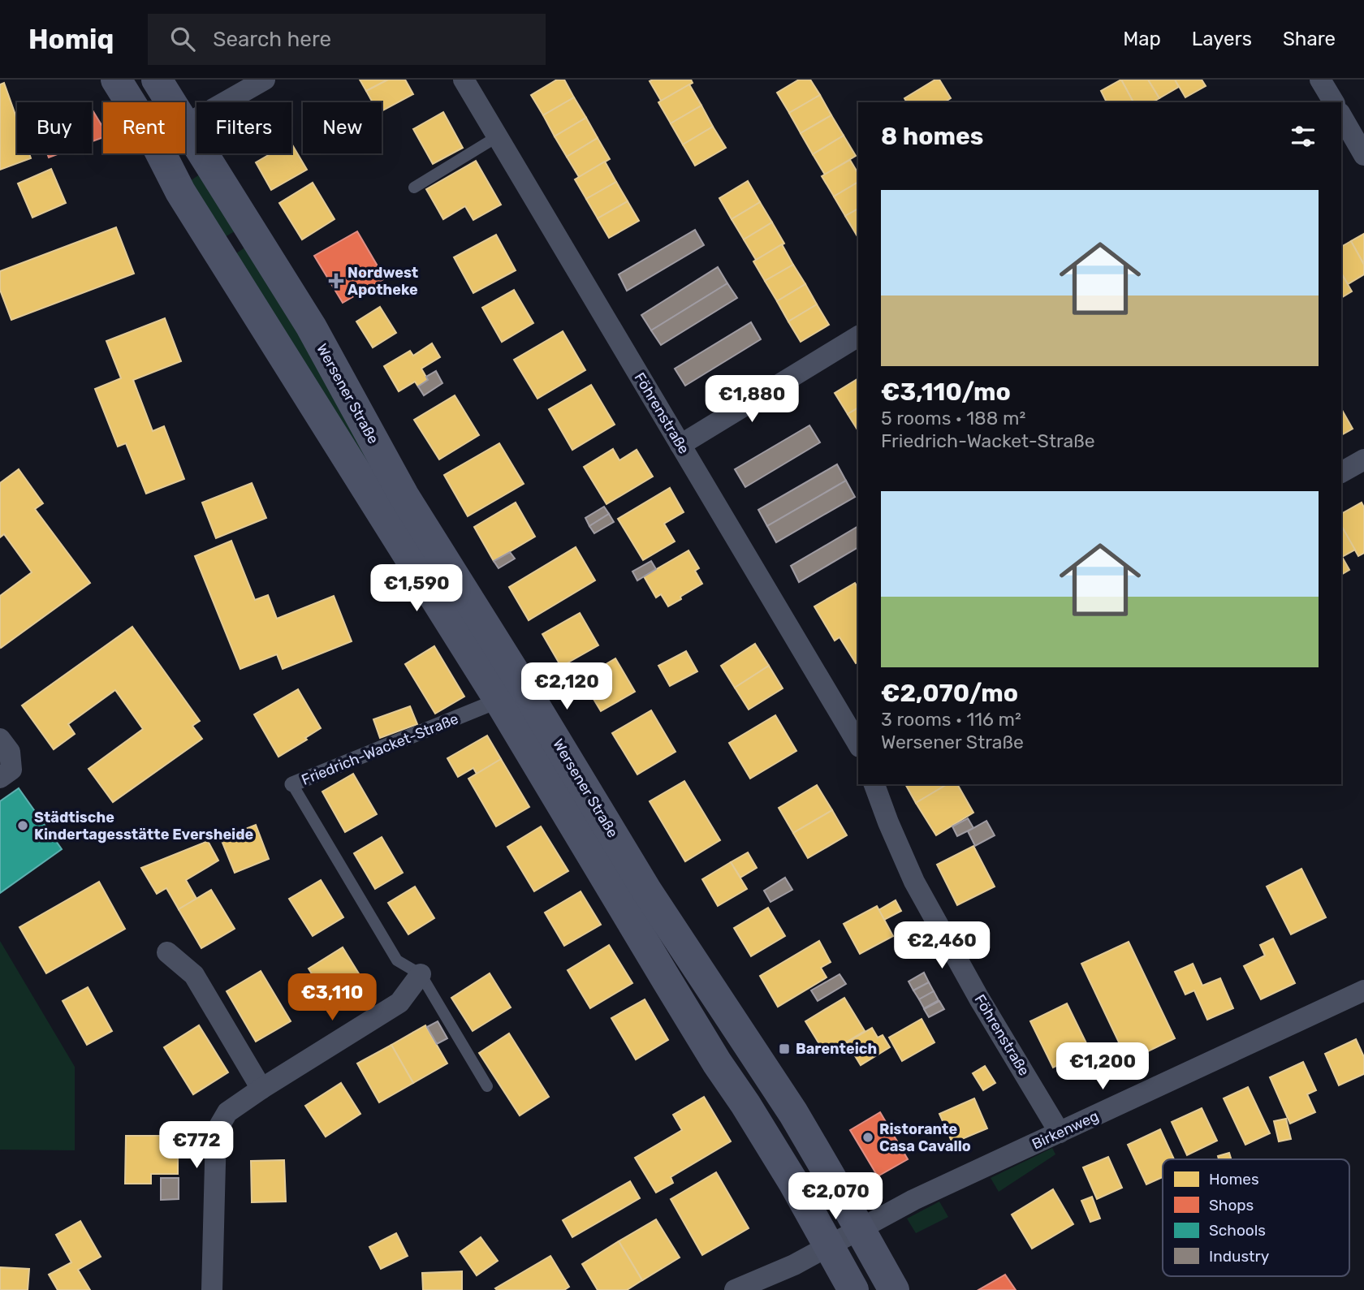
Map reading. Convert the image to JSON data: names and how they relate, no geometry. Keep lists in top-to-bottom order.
{
  "streets": {
    "main road": ["Wersener Straße"],
    "street": ["Föhrenstraße", "Friedrich-Wacket-Straße", "Birkenweg"]
  },
  "crossings": [
    ["Wersener Straße", "Friedrich-Wacket-Straße"],
    ["Wersener Straße", "Birkenweg"],
    ["Föhrenstraße", "Birkenweg"]
  ],
  "places": {
    "health": ["Nordwest Apotheke"],
    "other": ["Städtische Kindertagesstätte Eversheide", "Ristorante Casa Cavallo"],
    "transit": ["Barenteich"]
  },
  "legend": [
    "Homes",
    "Shops",
    "Schools",
    "Industry"
  ],
  "page": {
    "header": "Homiq",
    "search": "Search here",
    "nav": ["Map", "Layers", "Share"],
    "chip": [
      "Buy",
      "Rent",
      "Filters",
      "New"
    ],
    "heading": "8 homes",
    "list": [
      {
        "name": "€3,110/mo",
        "note": "5 rooms · 188 m² · Friedrich-Wacket-Straße"
      },
      {
        "name": "€2,070/mo",
        "note": "3 rooms · 116 m² · Wersener Straße"
      }
    ],
    "price": [
      "€1,880",
      "€1,590",
      "€2,120",
      "€2,460",
      "€3,110",
      "€1,200",
      "€772",
      "€2,070"
    ]
  }
}
